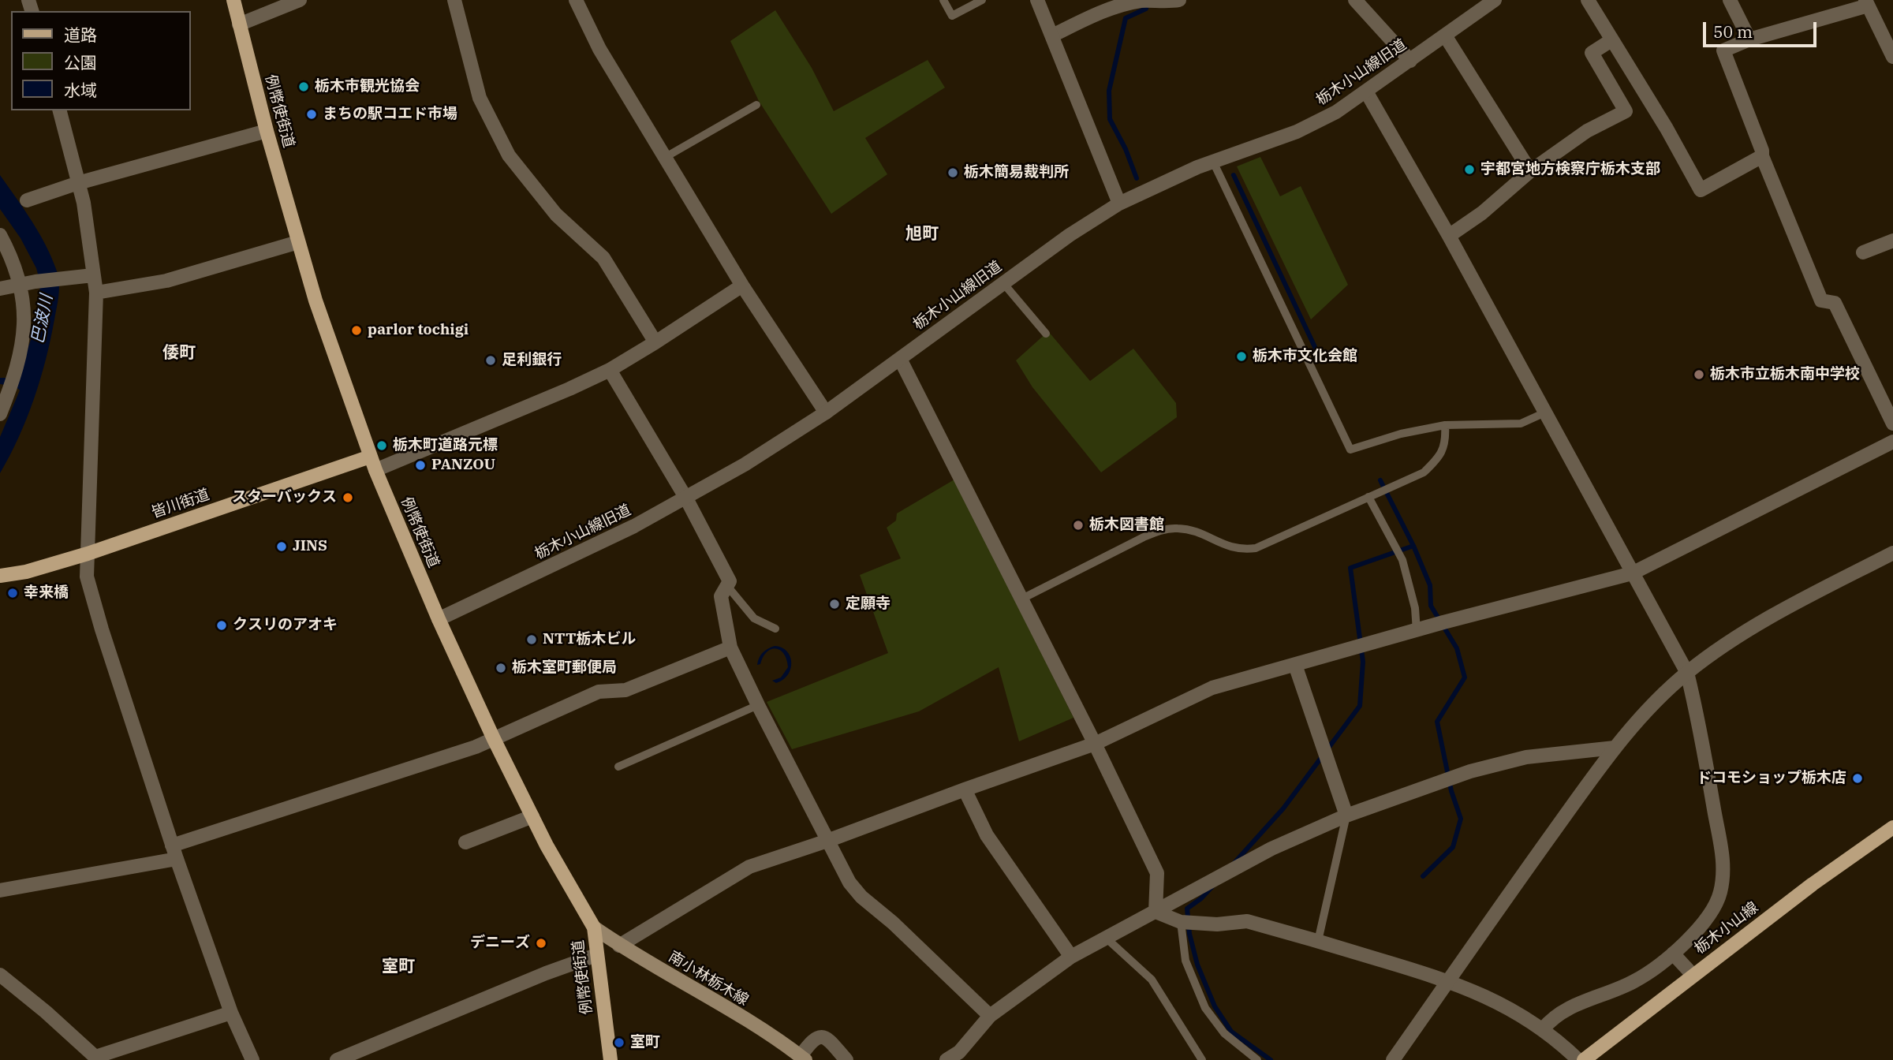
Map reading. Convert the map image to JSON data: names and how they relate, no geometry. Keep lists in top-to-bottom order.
{
  "streets": {
    "main road": [
      "例幣使街道",
      "皆川街道",
      "栃木小山線",
      "南小林栃木線"
    ],
    "street": ["栃木小山線旧道"]
  },
  "crossings": [
    ["栃木小山線旧道", "例幣使街道"],
    ["例幣使街道", "皆川街道"],
    ["例幣使街道", "南小林栃木線"]
  ],
  "districts": ["旭町", "倭町", "室町"],
  "water": ["巴波川"],
  "places": [
    "栃木市観光協会",
    "まちの駅コエド市場",
    "宇都宮地方検察庁栃木支部",
    "栃木簡易裁判所",
    "parlor tochigi",
    "栃木市文化会館",
    "足利銀行",
    "栃木市立栃木南中学校",
    "栃木町道路元標",
    "PANZOU",
    "スターバックス",
    "栃木図書館",
    "JINS",
    "幸来橋",
    "定願寺",
    "クスリのアオキ",
    "NTT栃木ビル",
    "栃木室町郵便局",
    "ドコモショップ栃木店",
    "デニーズ",
    "室町"
  ],
  "legend": ["道路", "公園", "水域"],
  "scale_bar": "50 m"
}
